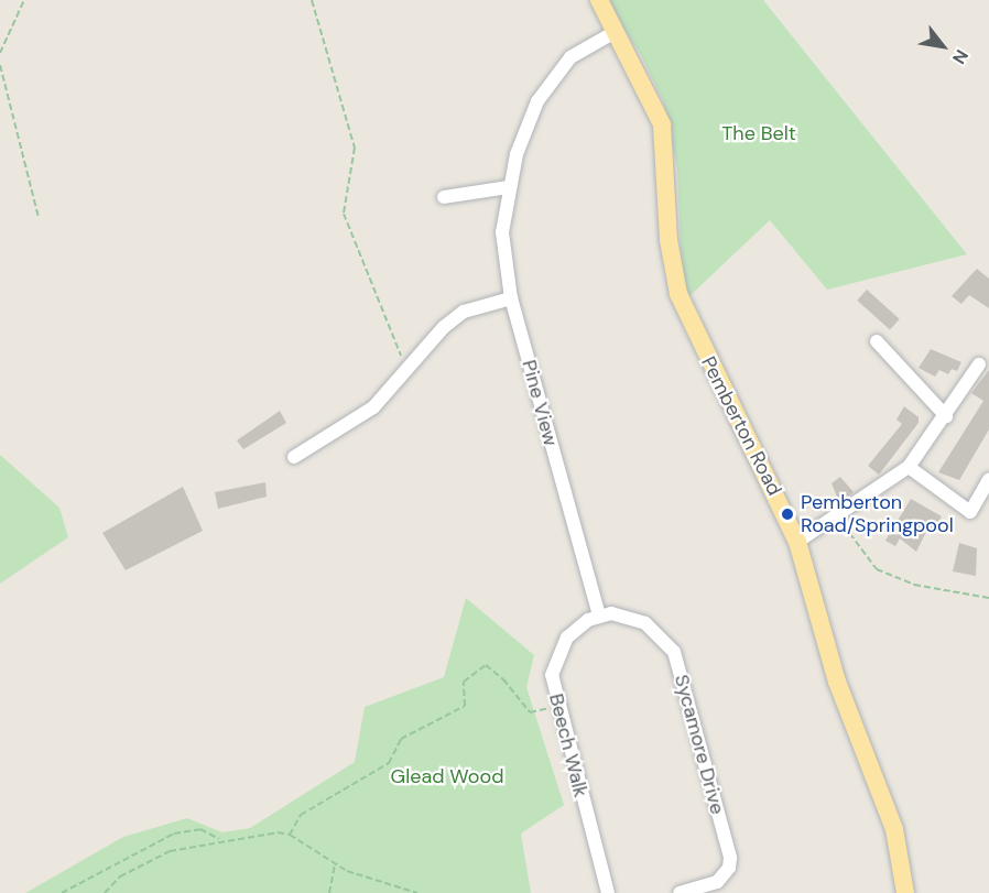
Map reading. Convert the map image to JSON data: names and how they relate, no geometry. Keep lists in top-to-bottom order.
{
  "streets": {
    "main road": ["Pemberton Road"],
    "street": ["Pine View", "Sycamore Drive", "Beech Walk"]
  },
  "crossings": [
    ["Pine View", "Pemberton Road"],
    ["Pine View", "Sycamore Drive"],
    ["Pine View", "Beech Walk"],
    ["Sycamore Drive", "Beech Walk"]
  ],
  "parks": ["The Belt", "Glead Wood"],
  "places": ["Pemberton Road/Springpool"],
  "north": "bottom right"
}
